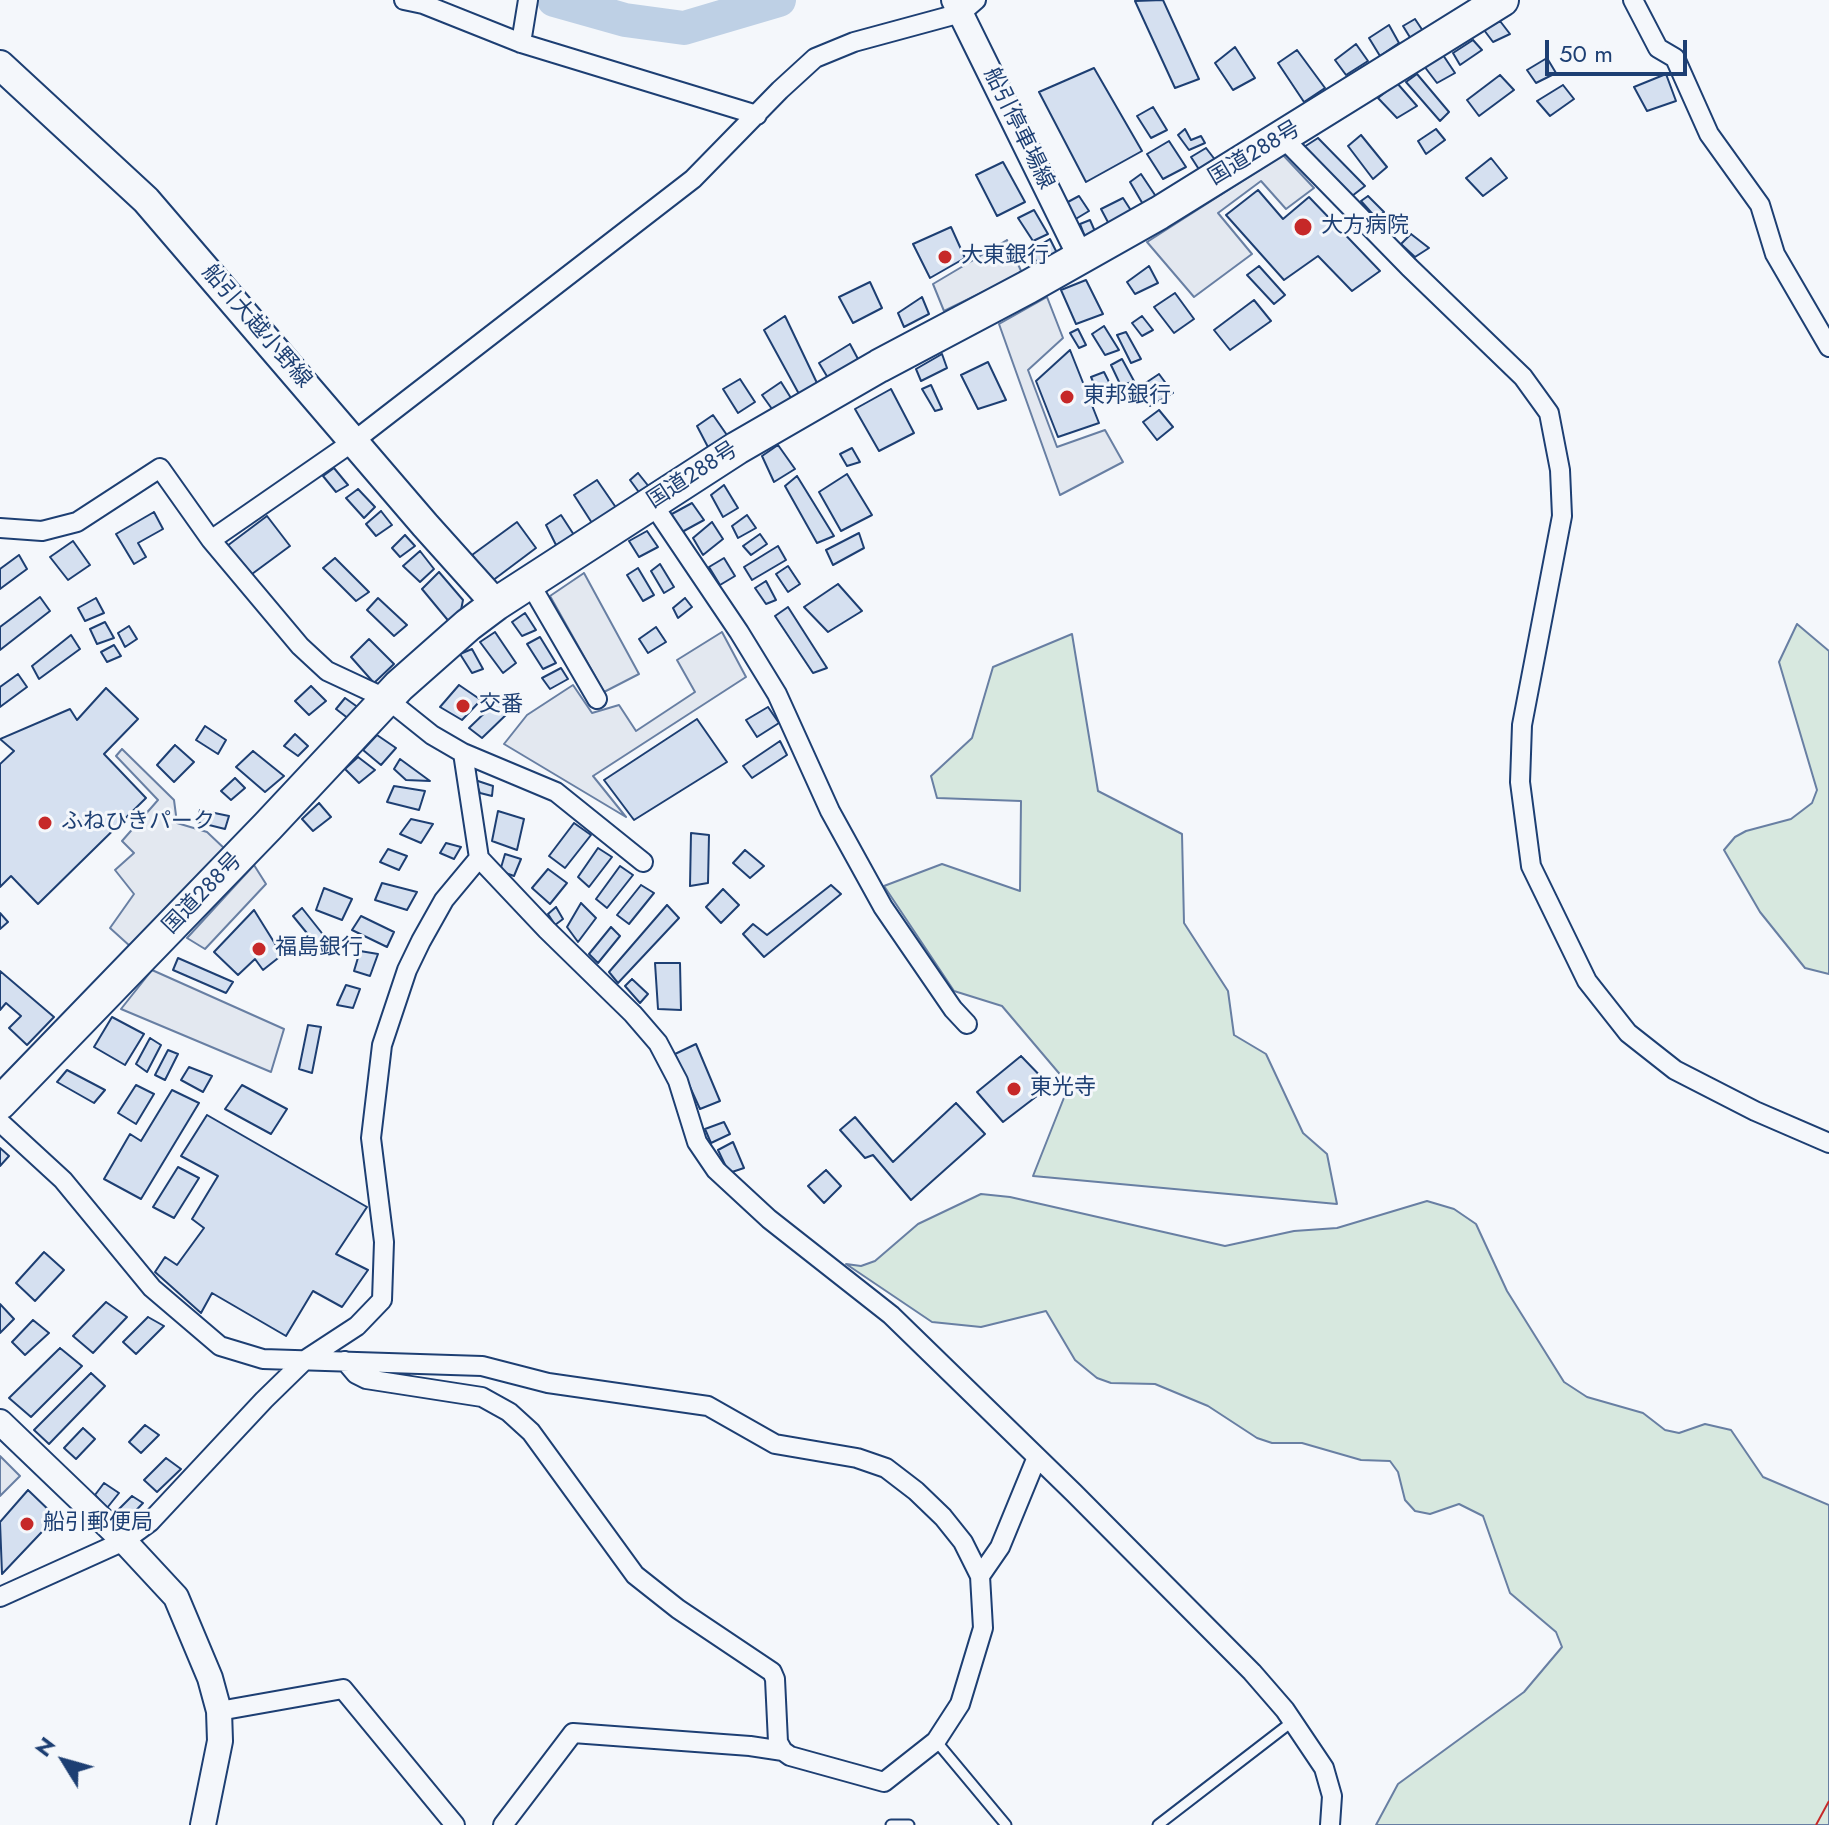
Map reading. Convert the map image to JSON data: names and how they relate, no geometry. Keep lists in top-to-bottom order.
{
  "streets": {
    "highway": ["国道288号"],
    "main road": ["船引大越小野線"],
    "street": ["船引停車場線"]
  },
  "crossings": [
    ["船引停車場線", "国道288号"],
    ["国道288号", "船引大越小野線"]
  ],
  "places": [
    "大方病院",
    "大東銀行",
    "東邦銀行",
    "交番",
    "ふねひきパーク",
    "福島銀行",
    "東光寺",
    "船引郵便局"
  ],
  "scale_bar": "50 m",
  "north": "top left"
}
